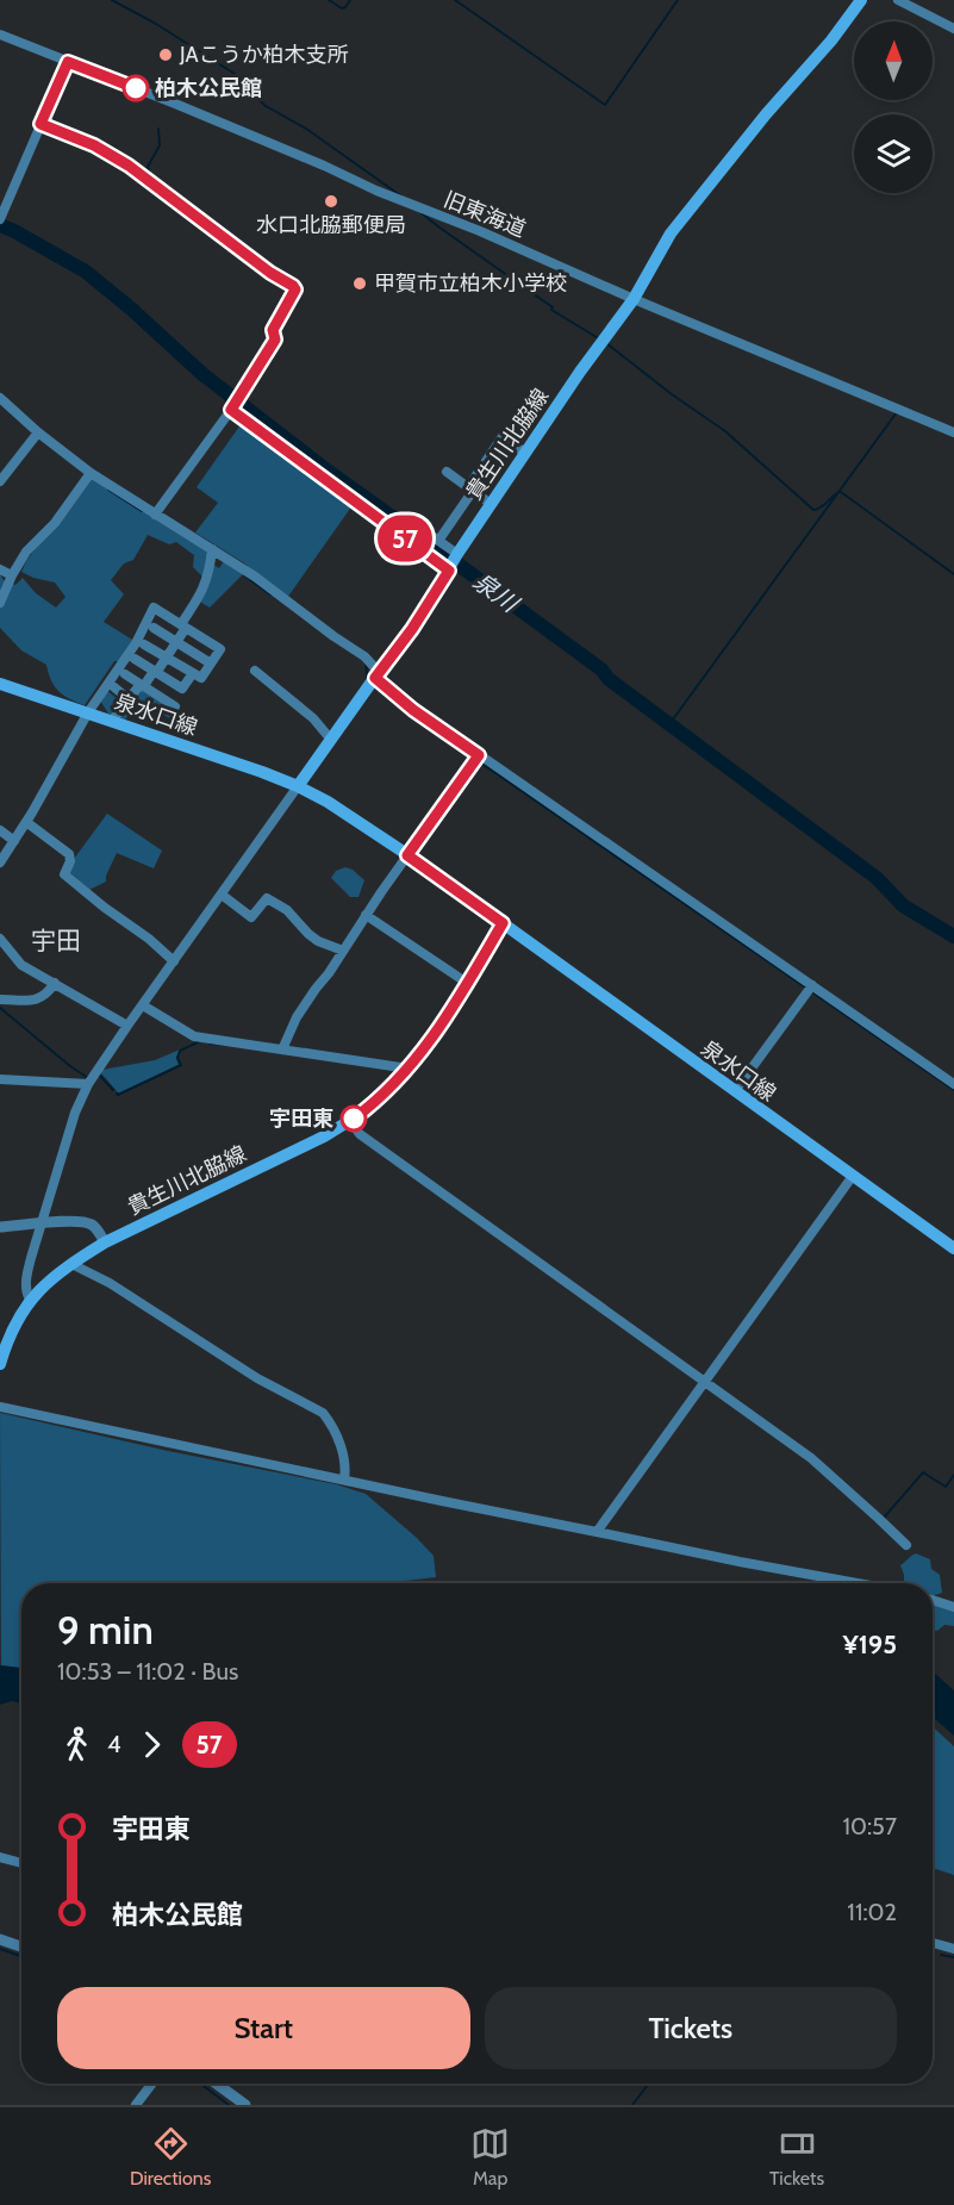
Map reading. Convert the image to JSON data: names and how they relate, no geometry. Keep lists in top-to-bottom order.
{
  "streets": {
    "main road": ["貴生川北脇線", "泉水口線"],
    "street": ["旧東海道"]
  },
  "crossings": [
    ["旧東海道", "貴生川北脇線"],
    ["貴生川北脇線", "泉水口線"]
  ],
  "districts": ["宇田"],
  "water": ["泉川"],
  "places": [
    "JAこうか柏木支所",
    "柏木公民館",
    "水口北脇郵便局",
    "甲賀市立柏木小学校",
    "宇田東"
  ],
  "lines": ["bus line 57"],
  "north": "top",
  "page": {
    "on_map": "57",
    "heading": ["9 min", "10:53 – 11:02 · Bus", "¥195"],
    "legs": ["4", "57"],
    "list": [
      {
        "name": "宇田東",
        "value": "10:57"
      },
      {
        "name": "柏木公民館",
        "value": "11:02"
      }
    ],
    "buttons": ["Start", "Tickets"],
    "tabs": ["Directions", "Map", "Tickets"]
  }
}
